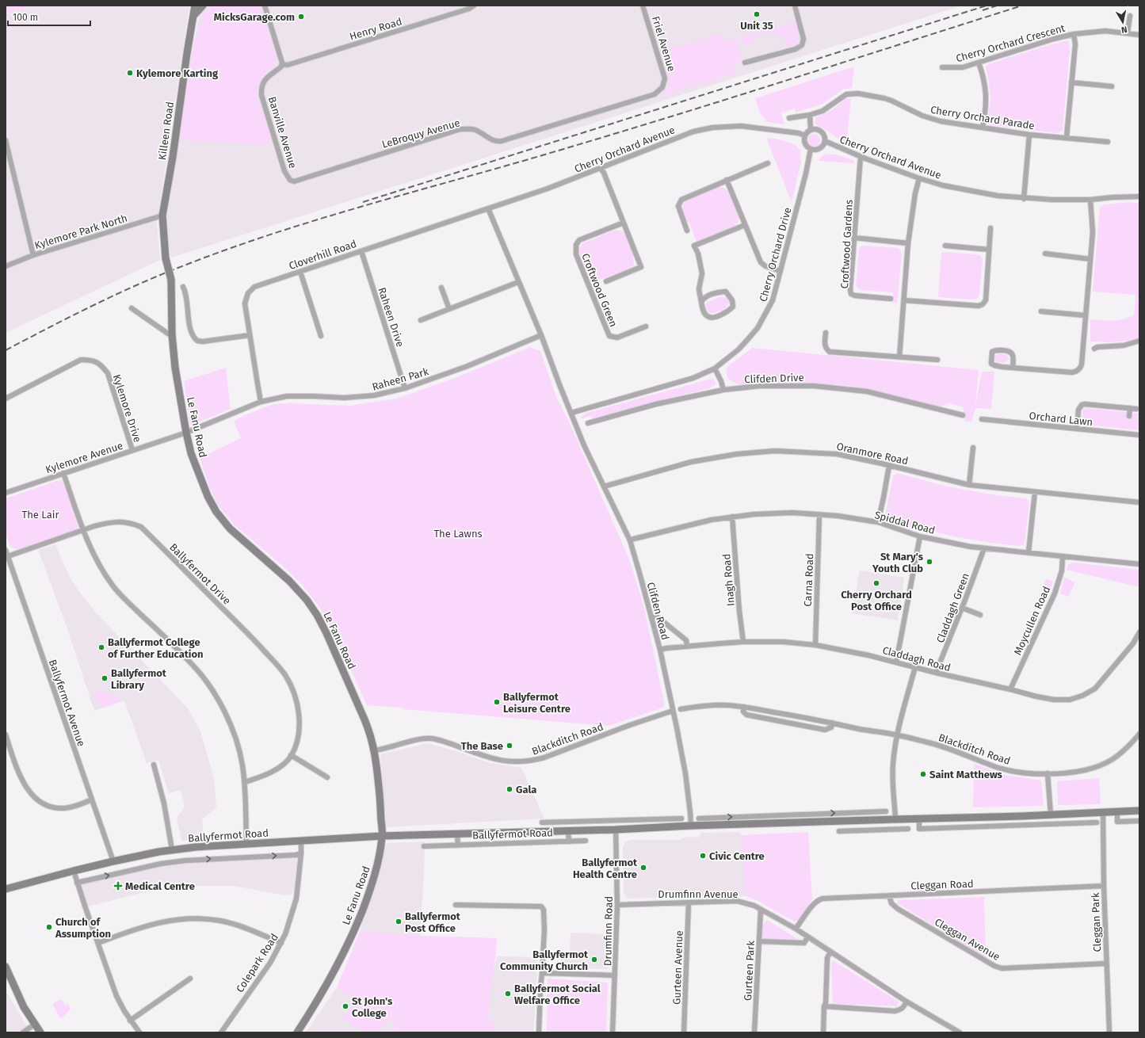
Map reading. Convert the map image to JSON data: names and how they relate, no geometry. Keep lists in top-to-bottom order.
{
  "streets": {
    "main road": ["Killeen Road", "Le Fanu Road", "Ballyfermot Road"],
    "street": [
      "Henry Road",
      "Cherry Orchard Crescent",
      "Friel Avenue",
      "Cherry Orchard Parade",
      "Banville Avenue",
      "LeBroquy Avenue",
      "Cherry Orchard Avenue",
      "Kylemore Park North",
      "Croftwood Gardens",
      "Cloverhill Road",
      "Cherry Orchard Drive",
      "Croftwood Green",
      "Raheen Drive",
      "Clifden Drive",
      "Raheen Park",
      "Kylemore Drive",
      "Orchard Lawn",
      "Oranmore Road",
      "Kylemore Avenue",
      "Spiddal Road",
      "Ballyfermot Drive",
      "Inagh Road",
      "Carna Road",
      "Claddagh Green",
      "Clifden Road",
      "Moycullen Road",
      "Claddagh Road",
      "Ballyfermot Avenue",
      "Blackditch Road",
      "Cleggan Road",
      "Drumfinn Avenue",
      "Cleggan Park",
      "Drumfinn Road",
      "Cleggan Avenue",
      "Colepark Road",
      "Gurteen Avenue",
      "Gurteen Park"
    ]
  },
  "crossings": [
    ["Henry Road", "Banville Avenue"],
    ["Friel Avenue", "LeBroquy Avenue"],
    ["Killeen Road", "Kylemore Park North"],
    ["Killeen Road", "Le Fanu Road"],
    ["Banville Avenue", "LeBroquy Avenue"],
    ["Cherry Orchard Avenue", "Croftwood Gardens"],
    ["Cherry Orchard Avenue", "Cloverhill Road"],
    ["Cherry Orchard Avenue", "Cherry Orchard Drive"],
    ["Cherry Orchard Avenue", "Croftwood Green"],
    ["Cloverhill Road", "Raheen Drive"],
    ["Cloverhill Road", "Raheen Park"],
    ["Cherry Orchard Drive", "Clifden Road"],
    ["Raheen Drive", "Raheen Park"],
    ["Raheen Park", "Le Fanu Road"],
    ["Raheen Park", "Kylemore Avenue"],
    ["Raheen Park", "Clifden Road"],
    ["Kylemore Drive", "Kylemore Avenue"],
    ["Le Fanu Road", "Kylemore Avenue"],
    ["Le Fanu Road", "Blackditch Road"],
    ["Le Fanu Road", "Ballyfermot Road"],
    ["Oranmore Road", "Clifden Road"],
    ["Spiddal Road", "Inagh Road"],
    ["Spiddal Road", "Carna Road"],
    ["Spiddal Road", "Claddagh Green"],
    ["Spiddal Road", "Clifden Road"],
    ["Spiddal Road", "Moycullen Road"],
    ["Ballyfermot Drive", "Ballyfermot Avenue"],
    ["Inagh Road", "Claddagh Road"],
    ["Carna Road", "Claddagh Road"],
    ["Claddagh Green", "Claddagh Road"],
    ["Clifden Road", "Claddagh Road"],
    ["Clifden Road", "Blackditch Road"],
    ["Clifden Road", "Ballyfermot Road"],
    ["Moycullen Road", "Claddagh Road"],
    ["Ballyfermot Avenue", "Ballyfermot Road"],
    ["Ballyfermot Road", "Cleggan Park"],
    ["Ballyfermot Road", "Drumfinn Road"],
    ["Ballyfermot Road", "Colepark Road"],
    ["Cleggan Road", "Drumfinn Avenue"],
    ["Cleggan Road", "Cleggan Park"],
    ["Cleggan Road", "Cleggan Avenue"],
    ["Drumfinn Avenue", "Drumfinn Road"],
    ["Drumfinn Avenue", "Gurteen Avenue"],
    ["Drumfinn Avenue", "Gurteen Park"],
    ["Cleggan Park", "Cleggan Avenue"]
  ],
  "parks": ["The Lair", "The Lawns"],
  "places": {
    "other": [
      "Unit 35",
      "MicksGarage.com",
      "Kylemore Karting",
      "St Mary's Youth Club",
      "Cherry Orchard Post Office",
      "Ballyfermot College of Further Education",
      "Ballyfermot Library",
      "Ballyfermot Leisure Centre",
      "The Base",
      "Saint Matthews",
      "Gala",
      "Civic Centre",
      "Ballyfermot Health Centre",
      "Ballyfermot Post Office",
      "Church of Assumption",
      "Ballyfermot Community Church",
      "Ballyfermot Social Welfare Office",
      "St John's College"
    ],
    "health": ["Medical Centre"]
  },
  "scale_bar": "100 m",
  "north": "bottom"
}
